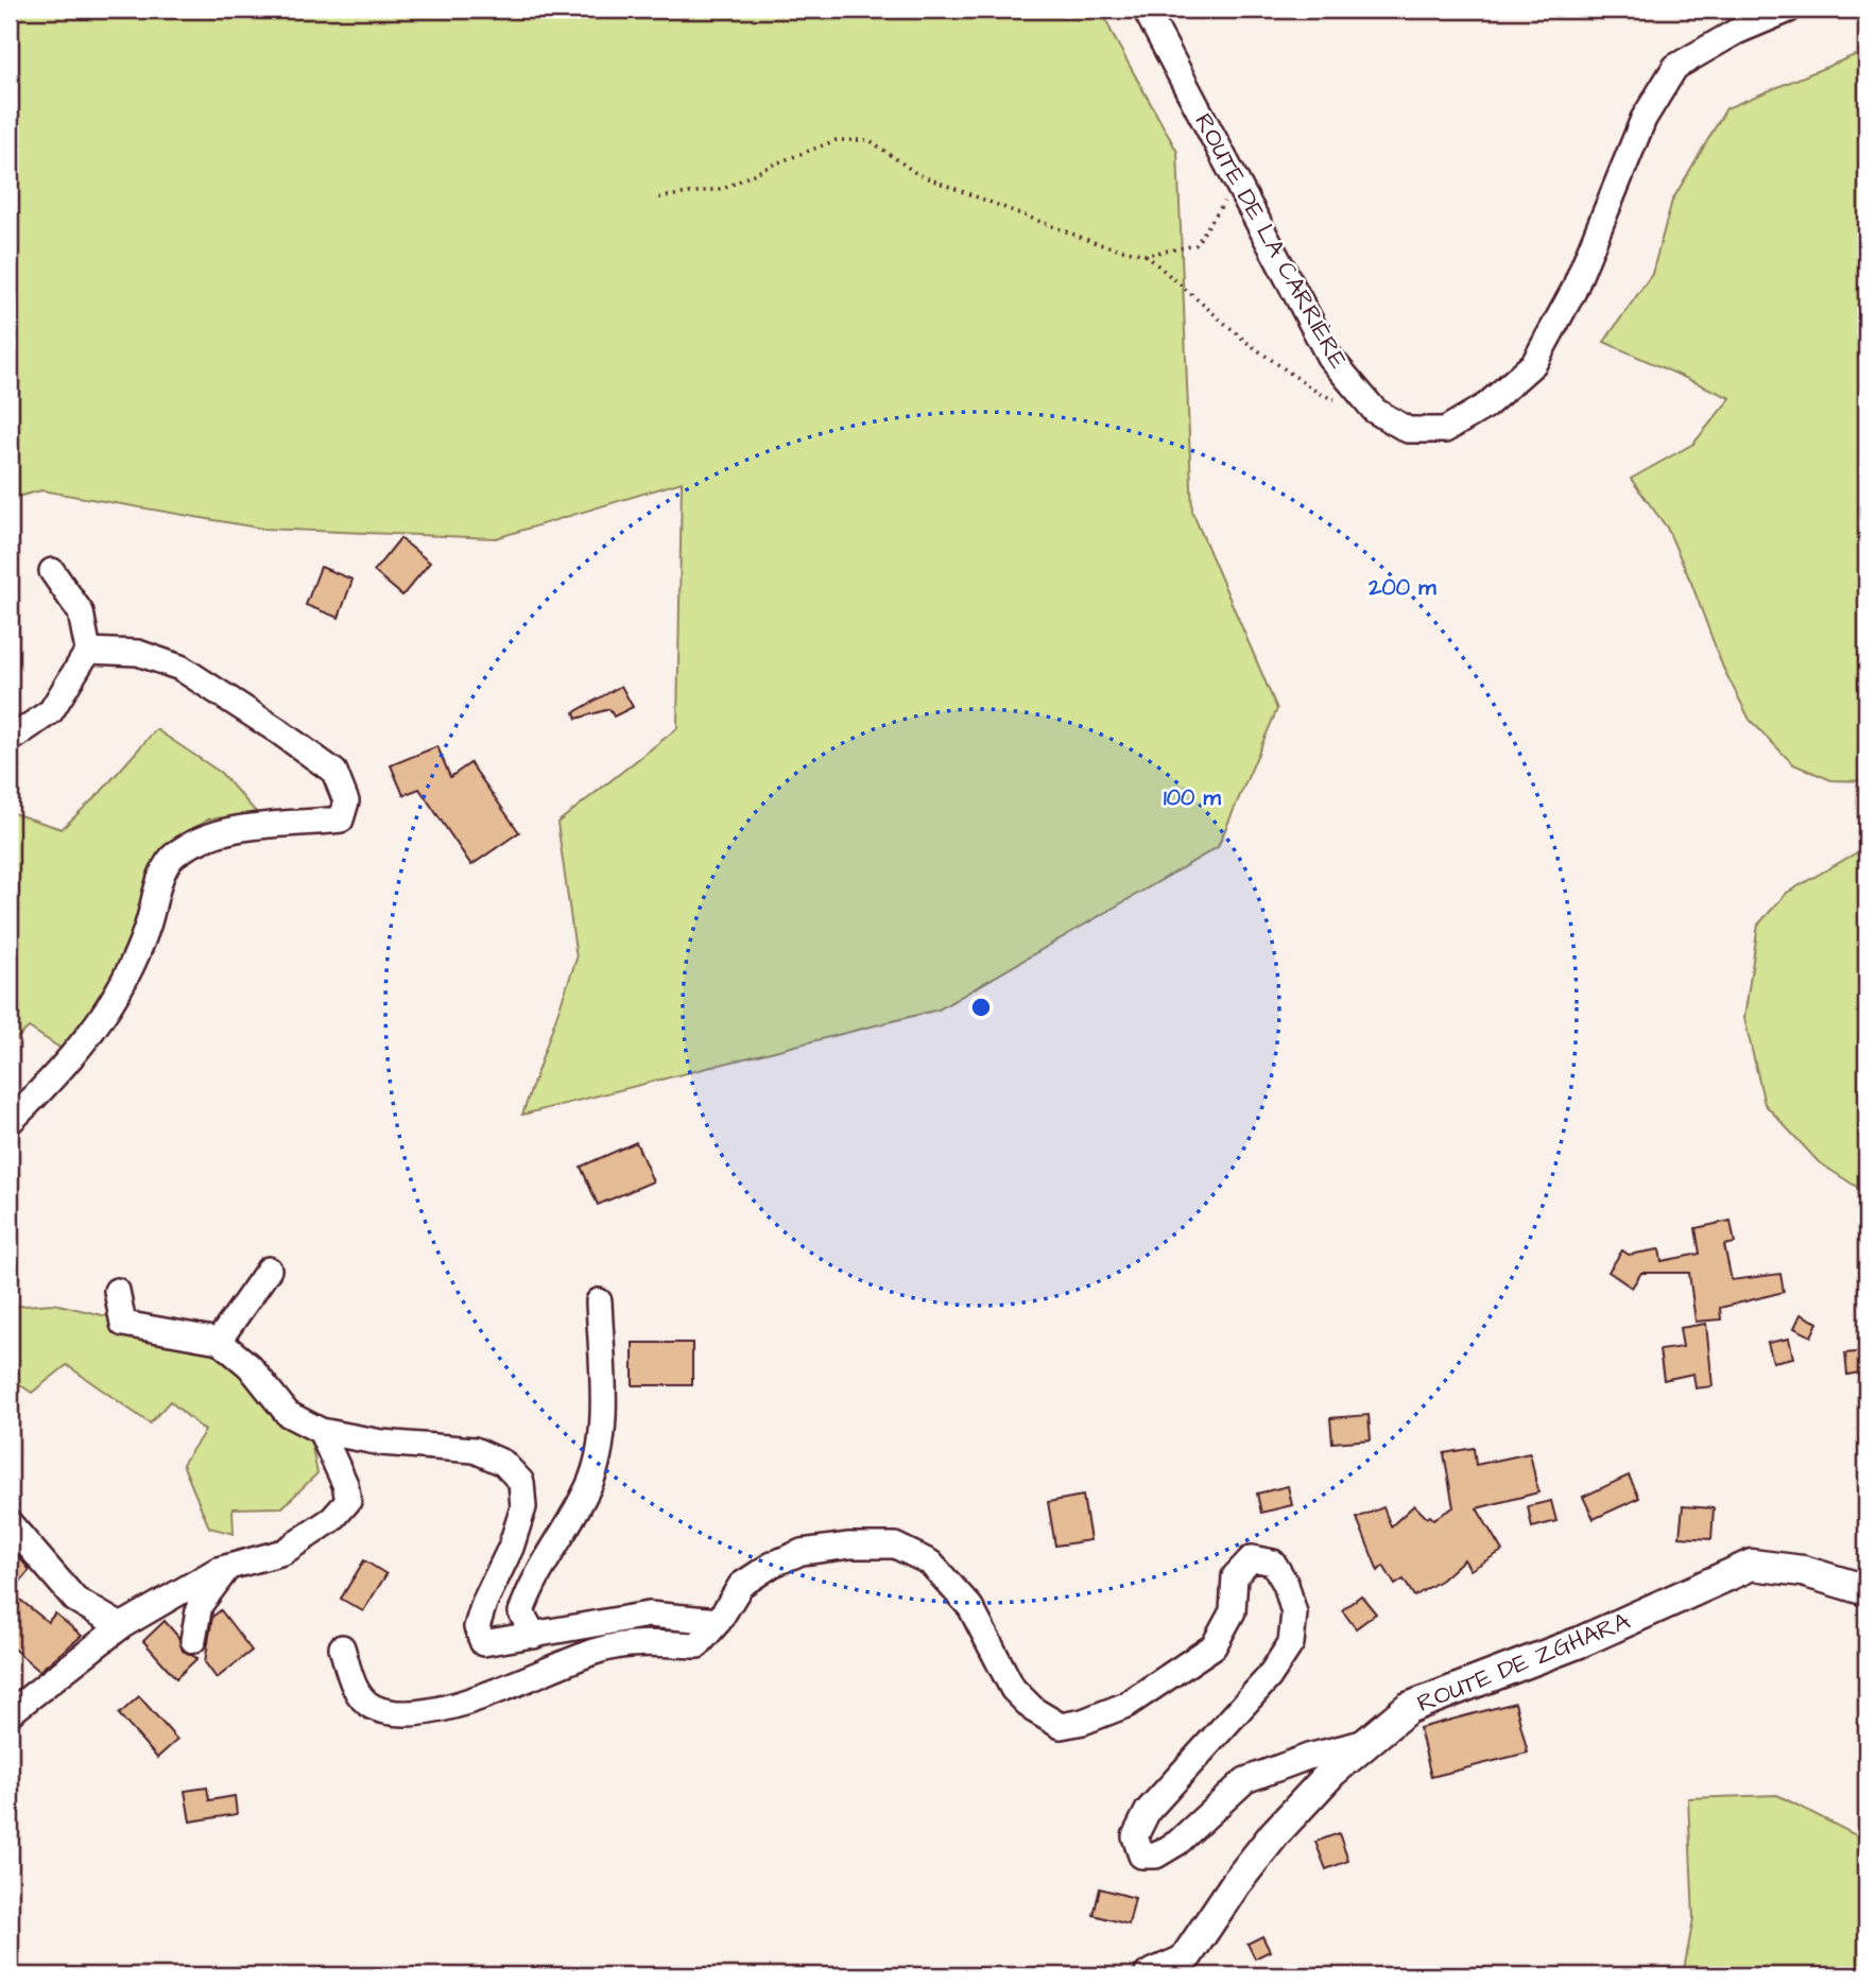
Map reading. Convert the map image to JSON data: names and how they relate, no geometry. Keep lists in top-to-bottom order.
{
  "streets": {
    "street": ["ROUTE DE LA CARRIÈRE", "ROUTE DE ZGHARA"]
  },
  "rings": ["200 m", "100 m"]
}
